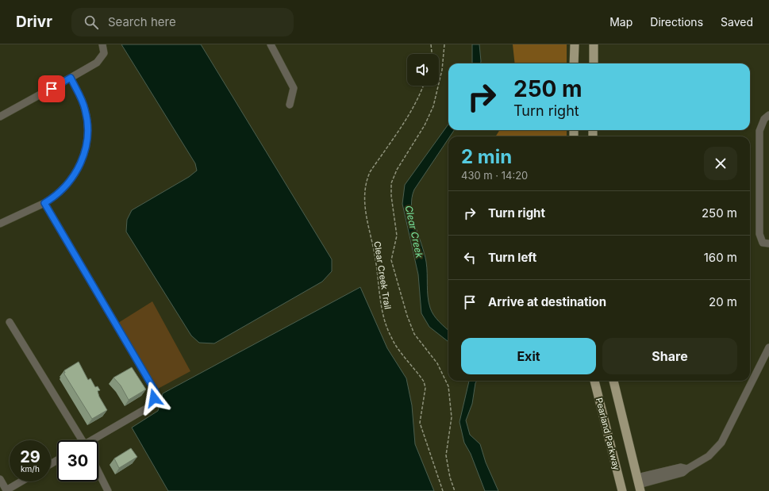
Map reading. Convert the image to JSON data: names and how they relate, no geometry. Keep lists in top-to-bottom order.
{
  "streets": {
    "main road": ["Pearland Parkway"],
    "path": ["Clear Creek Trail"]
  },
  "water": ["Clear Creek"],
  "page": {
    "header": "Drivr",
    "search": "Search here",
    "nav": ["Map", "Directions", "Saved"],
    "turn": ["250 m", "Turn right"],
    "heading": ["2 min", "430 m · 14:20"],
    "list": [
      {
        "name": "Turn right",
        "value": "250 m"
      },
      {
        "name": "Turn left",
        "value": "160 m"
      },
      {
        "name": "Arrive at destination",
        "value": "20 m"
      }
    ],
    "buttons": ["Exit", "Share"],
    "speed": "29 km/h",
    "limit": "30"
  }
}
